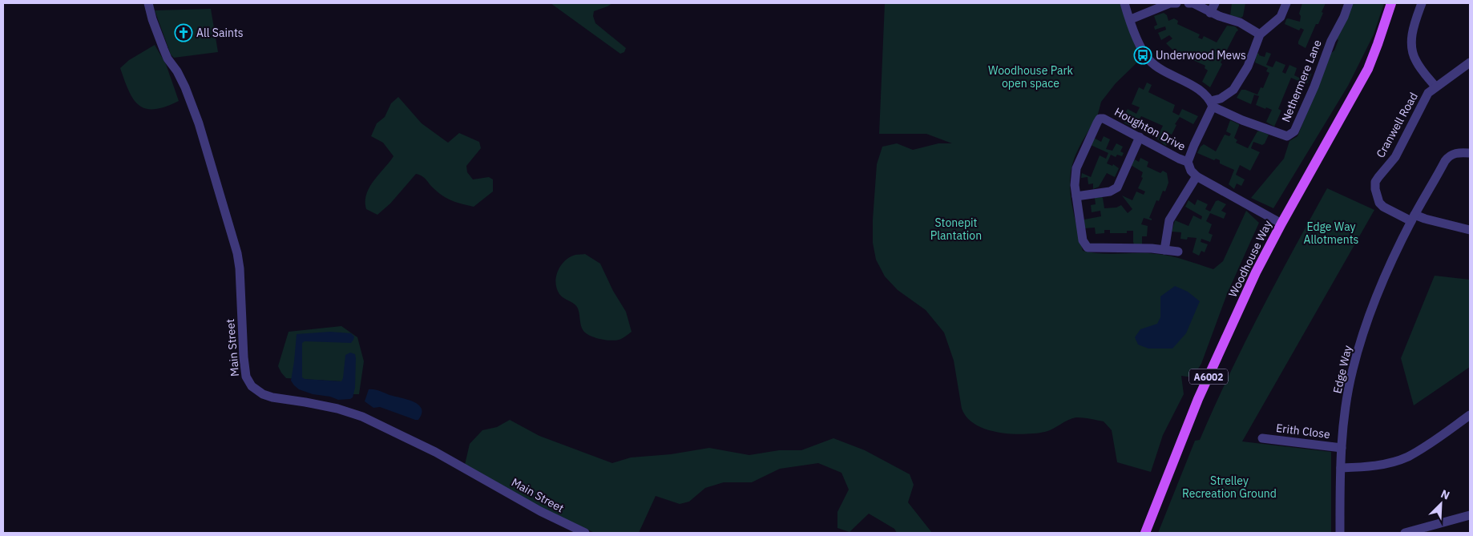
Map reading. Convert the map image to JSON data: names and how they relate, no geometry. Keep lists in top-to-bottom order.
{
  "streets": {
    "main road": ["Woodhouse Way", "A6002"],
    "street": [
      "Nethermere Lane",
      "Cranwell Road",
      "Houghton Drive",
      "Main Street",
      "Edge Way",
      "Erith Close"
    ]
  },
  "crossings": [
    ["Cranwell Road", "Edge Way"],
    ["Edge Way", "Erith Close"]
  ],
  "parks": [
    "Woodhouse Park open space",
    "Stonepit Plantation",
    "Edge Way Allotments",
    "Strelley Recreation Ground"
  ],
  "places": {
    "church": ["All Saints"],
    "bus stop": ["Underwood Mews"]
  },
  "north": "top right"
}
